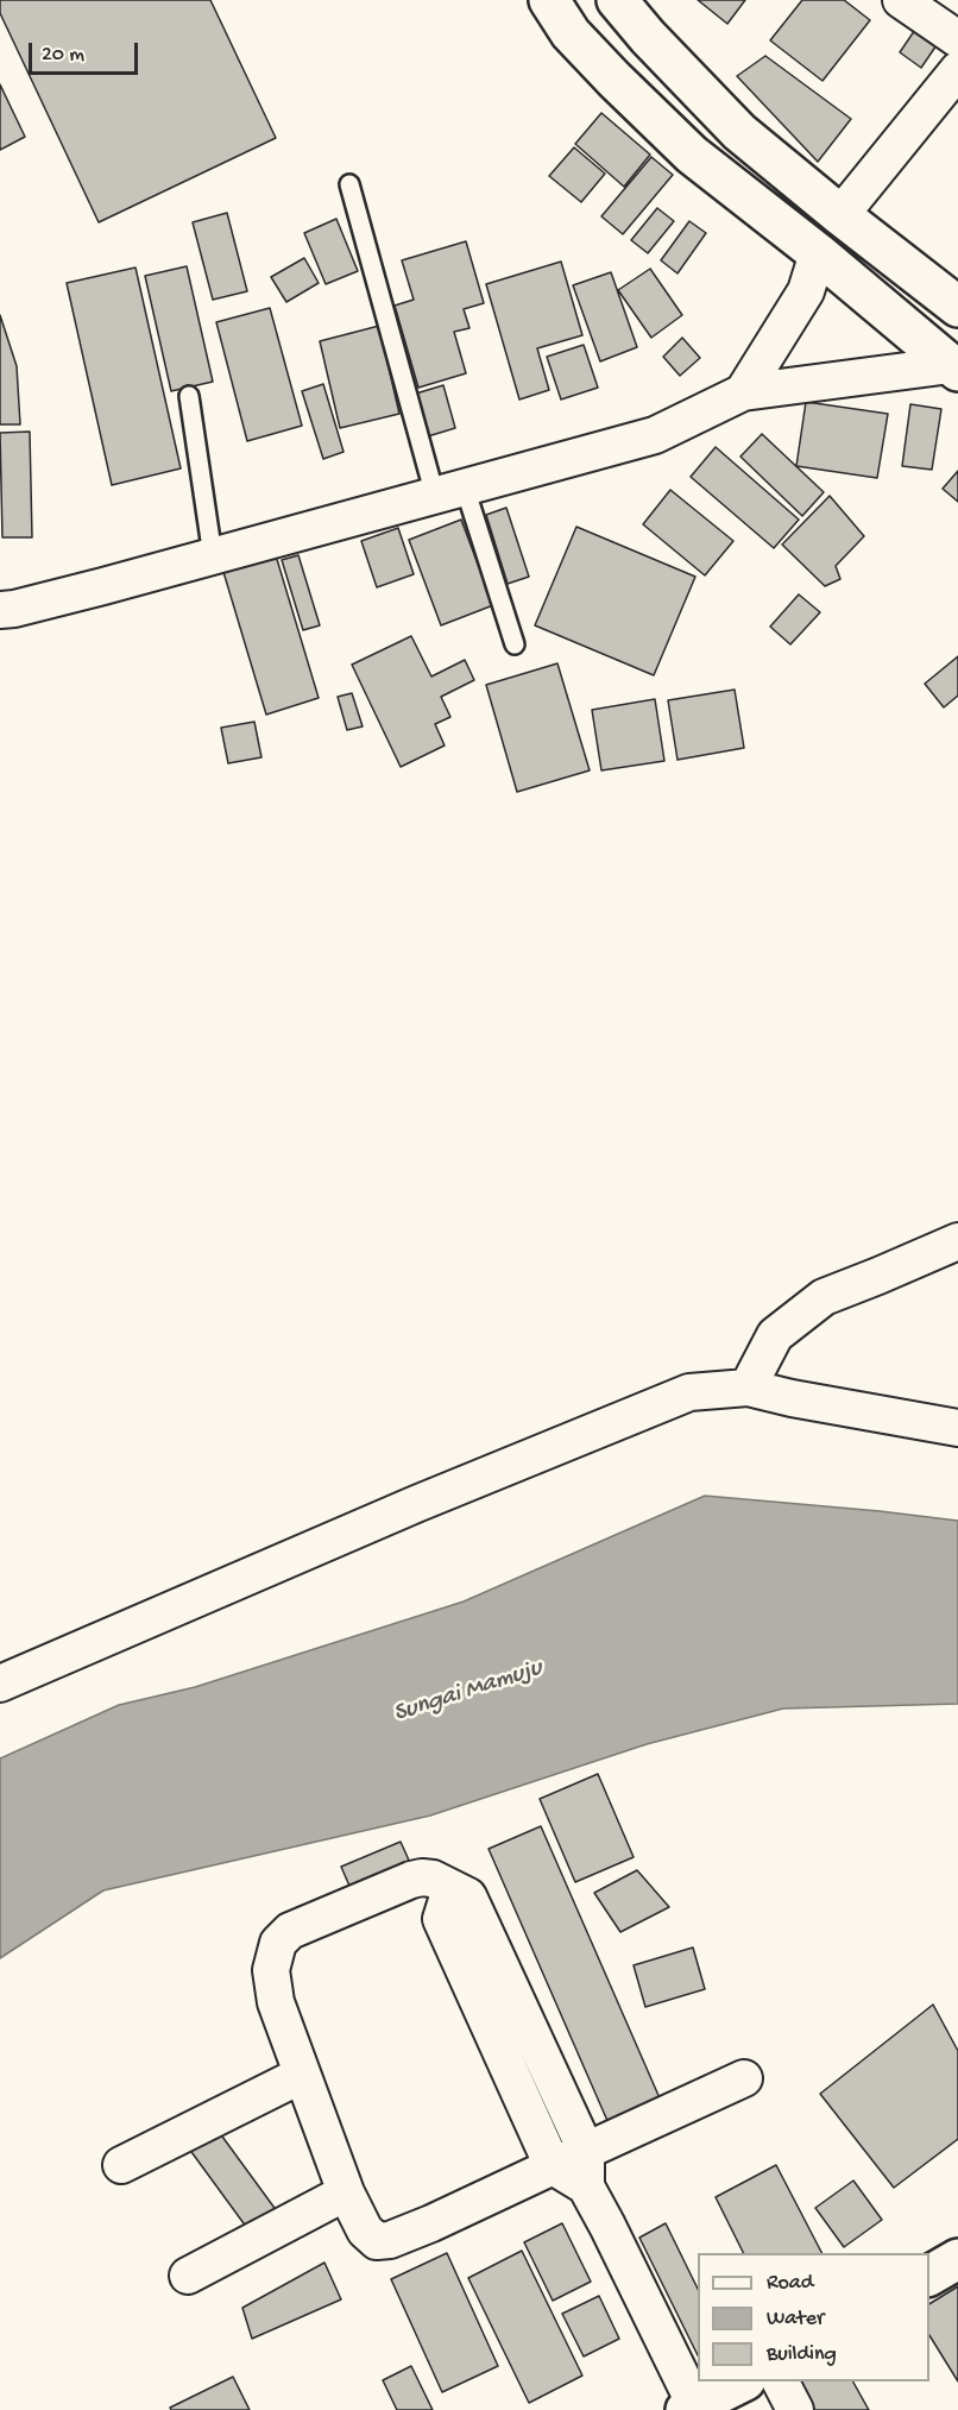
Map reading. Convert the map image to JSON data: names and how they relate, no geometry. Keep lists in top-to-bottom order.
{
  "water": ["Sungai Mamuju"],
  "legend": ["Road", "Water", "Building"],
  "scale_bar": "20 m"
}
